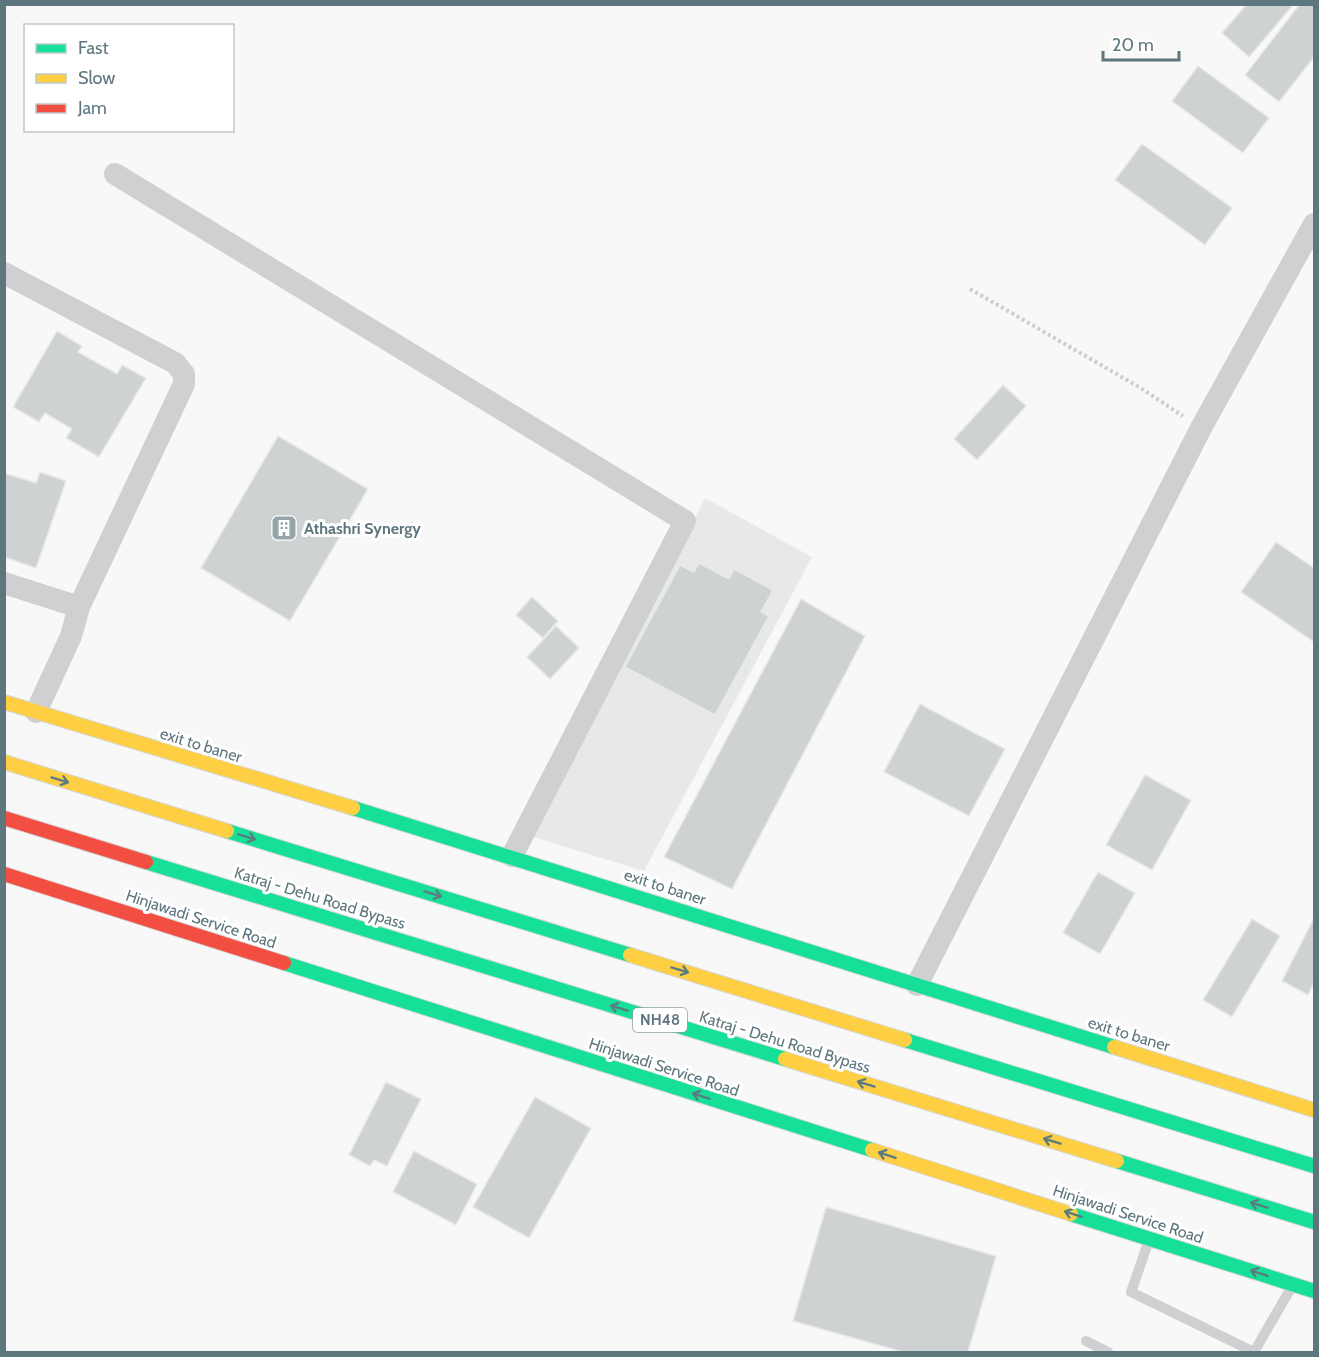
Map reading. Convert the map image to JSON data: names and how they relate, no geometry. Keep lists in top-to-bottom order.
{
  "streets": {
    "main road": [
      "exit to baner",
      "Katraj - Dehu Road Bypass",
      "Hinjawadi Service Road",
      "NH48"
    ]
  },
  "places": {
    "building": ["Athashri Synergy"]
  },
  "legend": ["Fast", "Slow", "Jam"],
  "scale_bar": "20 m"
}
